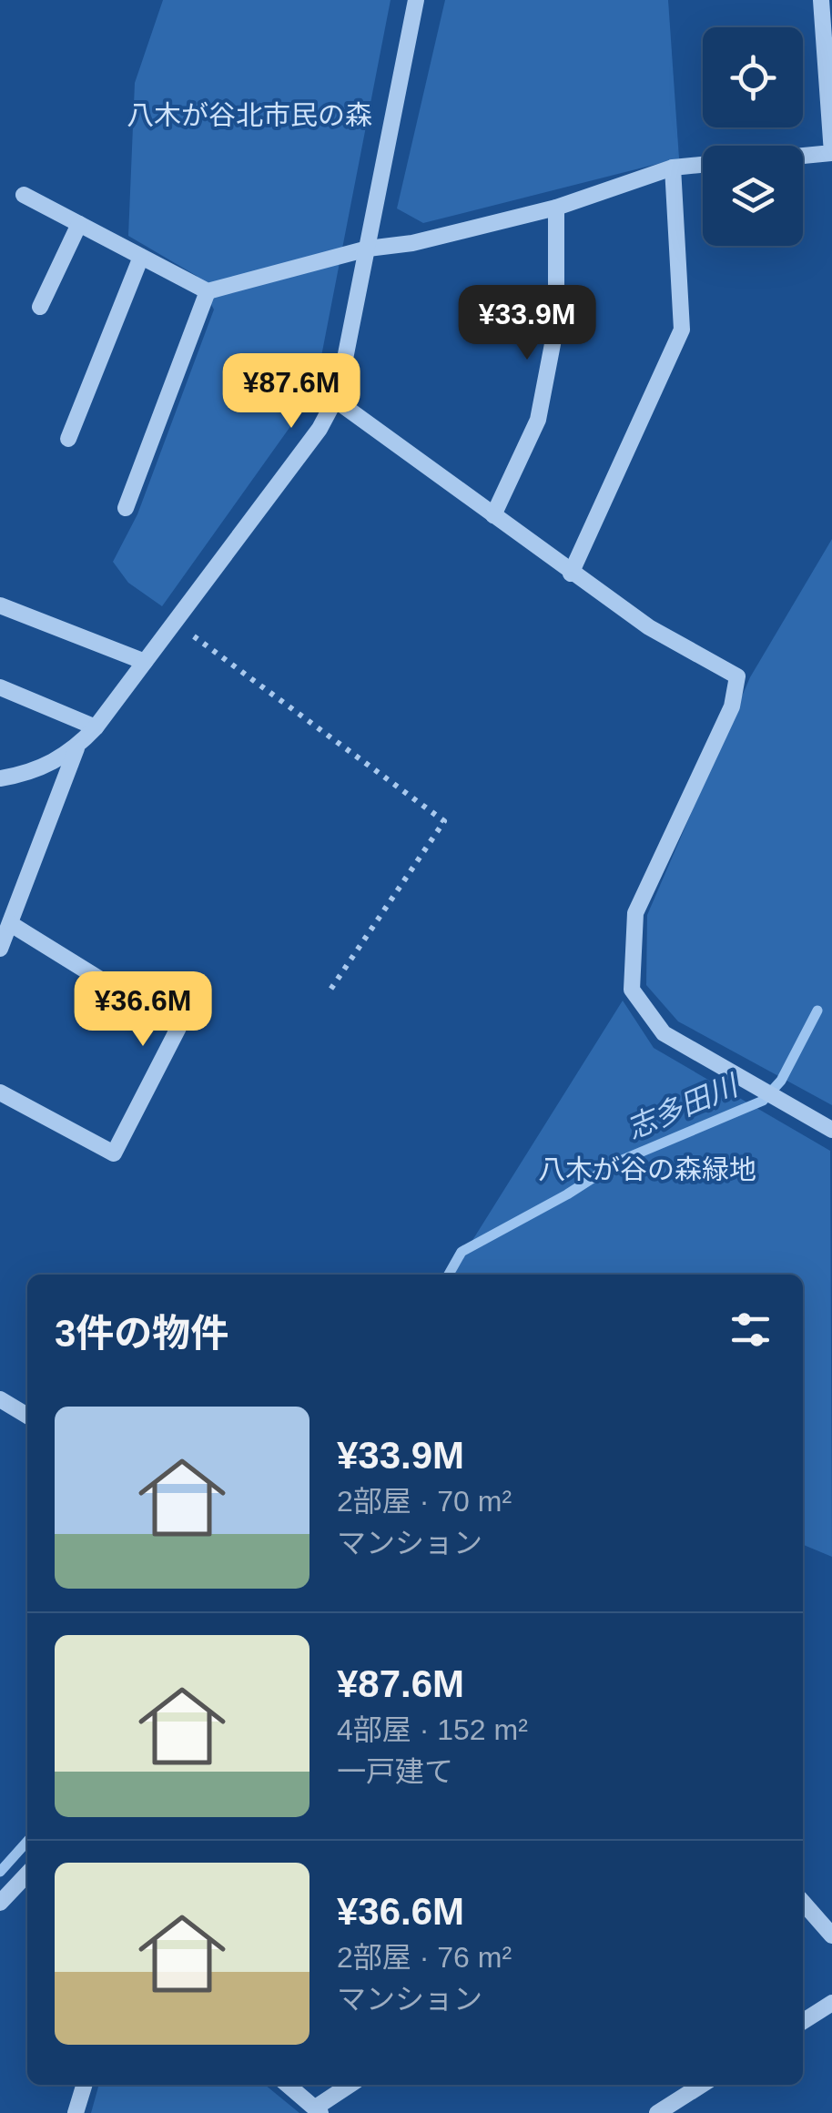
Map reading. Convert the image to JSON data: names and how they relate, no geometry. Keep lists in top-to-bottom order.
{
  "water": ["志多田川"],
  "parks": ["八木が谷北市民の森", "八木が谷の森緑地"],
  "page": {
    "price": ["¥33.9M", "¥87.6M", "¥36.6M"],
    "heading": "3件の物件",
    "list": [
      {
        "name": "¥33.9M",
        "note": "2部屋 · 70 m² · マンション"
      },
      {
        "name": "¥87.6M",
        "note": "4部屋 · 152 m² · 一戸建て"
      },
      {
        "name": "¥36.6M",
        "note": "2部屋 · 76 m² · マンション"
      }
    ]
  }
}
